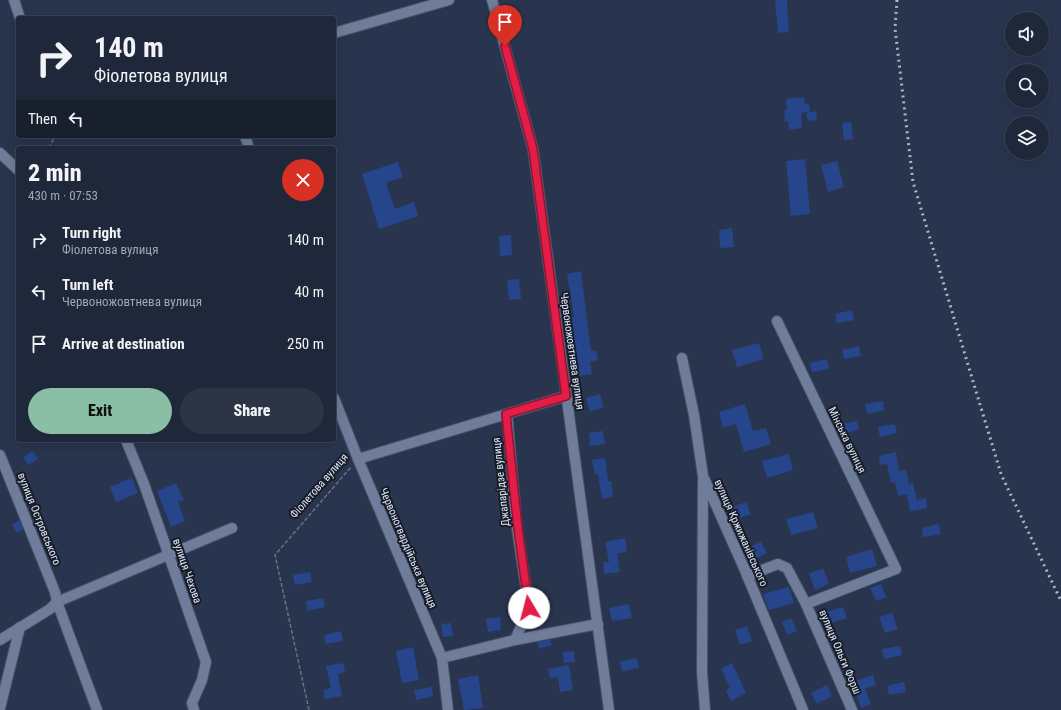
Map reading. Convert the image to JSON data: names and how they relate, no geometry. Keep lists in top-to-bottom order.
{
  "streets": {
    "street": [
      "Червоножовтнева вулиця",
      "Мінська вулиця",
      "Джапарідзе вулиця",
      "Фіолетова вулиця",
      "вулиця Островського",
      "вулиця Кржижанівського",
      "Червоногвардійська вулиця",
      "вулиця Чехова",
      "вулиця Ольги Форш"
    ]
  },
  "crossings": [
    ["Червоножовтнева вулиця", "Фіолетова вулиця"],
    ["Мінська вулиця", "вулиця Ольги Форш"],
    ["Джапарідзе вулиця", "Фіолетова вулиця"],
    ["Фіолетова вулиця", "Червоногвардійська вулиця"],
    ["вулиця Кржижанівського", "вулиця Ольги Форш"]
  ],
  "page": {
    "turn": ["140 m", "Фіолетова вулиця"],
    "then": "Then",
    "heading": ["2 min", "430 m · 07:53"],
    "list": [
      {
        "name": "Turn right",
        "note": "Фіолетова вулиця",
        "value": "140 m"
      },
      {
        "name": "Turn left",
        "note": "Червоножовтнева вулиця",
        "value": "40 m"
      },
      {
        "name": "Arrive at destination",
        "value": "250 m"
      }
    ],
    "buttons": ["Exit", "Share"]
  }
}
